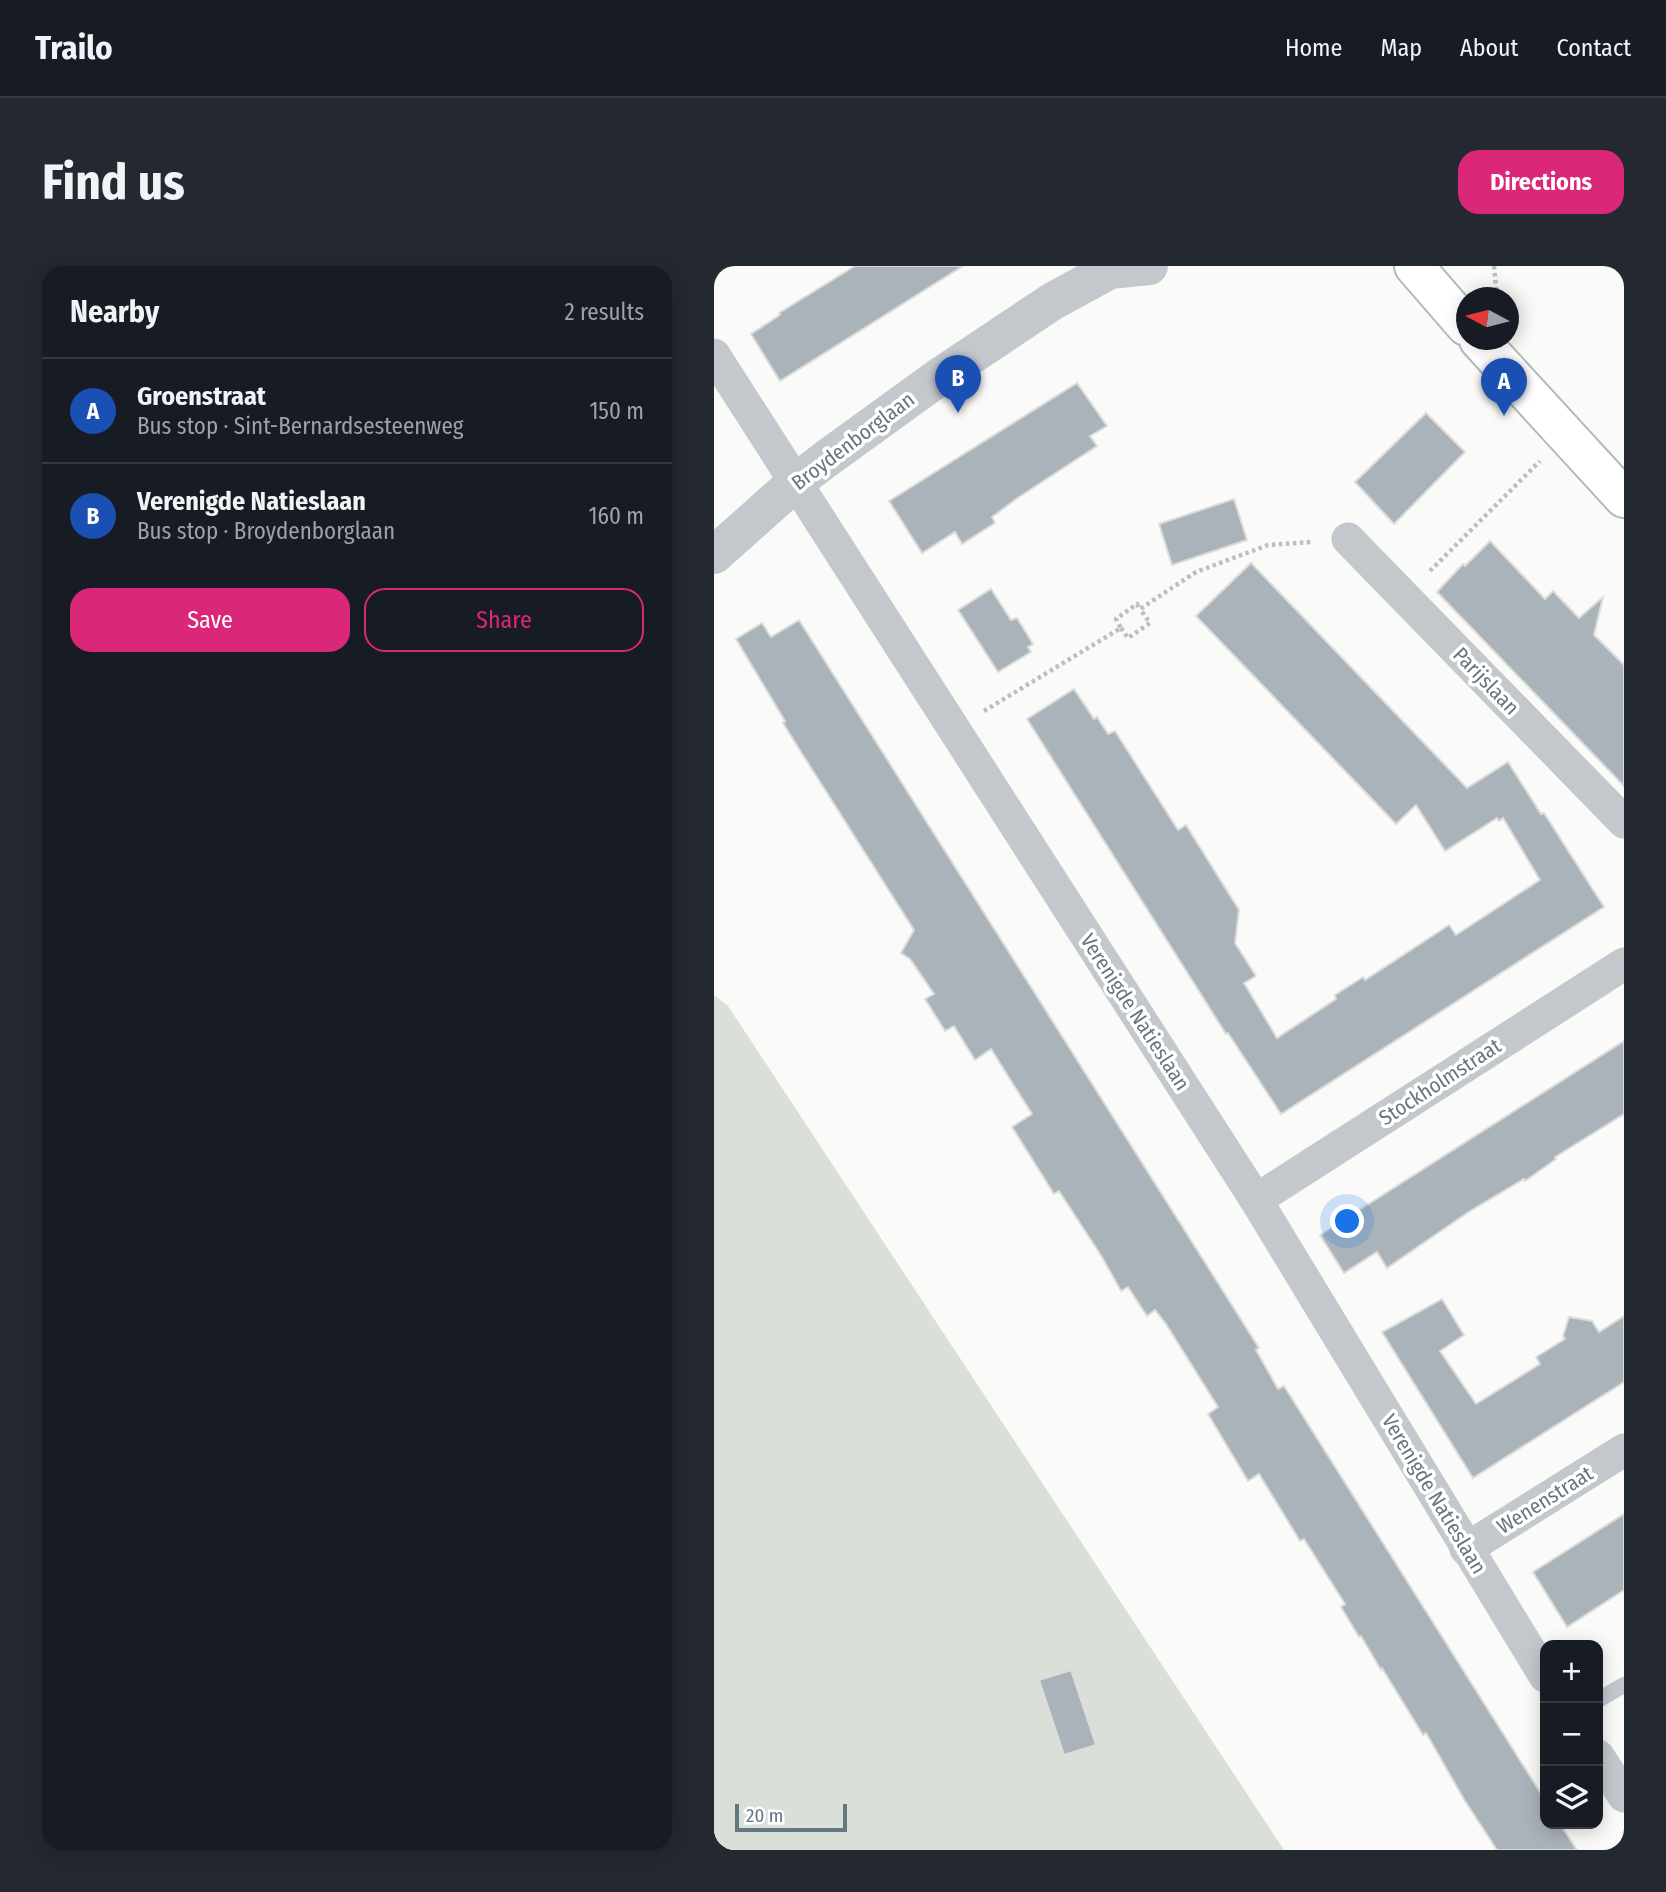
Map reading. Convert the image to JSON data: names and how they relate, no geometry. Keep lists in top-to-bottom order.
{
  "streets": {
    "street": [
      "Broydenborglaan",
      "Parijslaan",
      "Verenigde Natieslaan",
      "Stockholmstraat",
      "Wenenstraat"
    ]
  },
  "crossings": [
    ["Broydenborglaan", "Verenigde Natieslaan"],
    ["Verenigde Natieslaan", "Stockholmstraat"],
    ["Verenigde Natieslaan", "Wenenstraat"]
  ],
  "scale_bar": "20 m",
  "north": "left",
  "page": {
    "header": "Trailo",
    "nav": [
      "Home",
      "Map",
      "About",
      "Contact"
    ],
    "buttons": [
      "Directions",
      ["Save", "Share"]
    ],
    "title": "Find us",
    "heading": ["Nearby", "2 results"],
    "pins": ["B", "A"],
    "list": [
      {
        "mark": "A",
        "name": "Groenstraat",
        "note": "Bus stop · Sint-Bernardsesteenweg",
        "value": "150 m"
      },
      {
        "mark": "B",
        "name": "Verenigde Natieslaan",
        "note": "Bus stop · Broydenborglaan",
        "value": "160 m"
      }
    ],
    "map_buttons": ["+", "−"],
    "scale": "20 m"
  }
}
